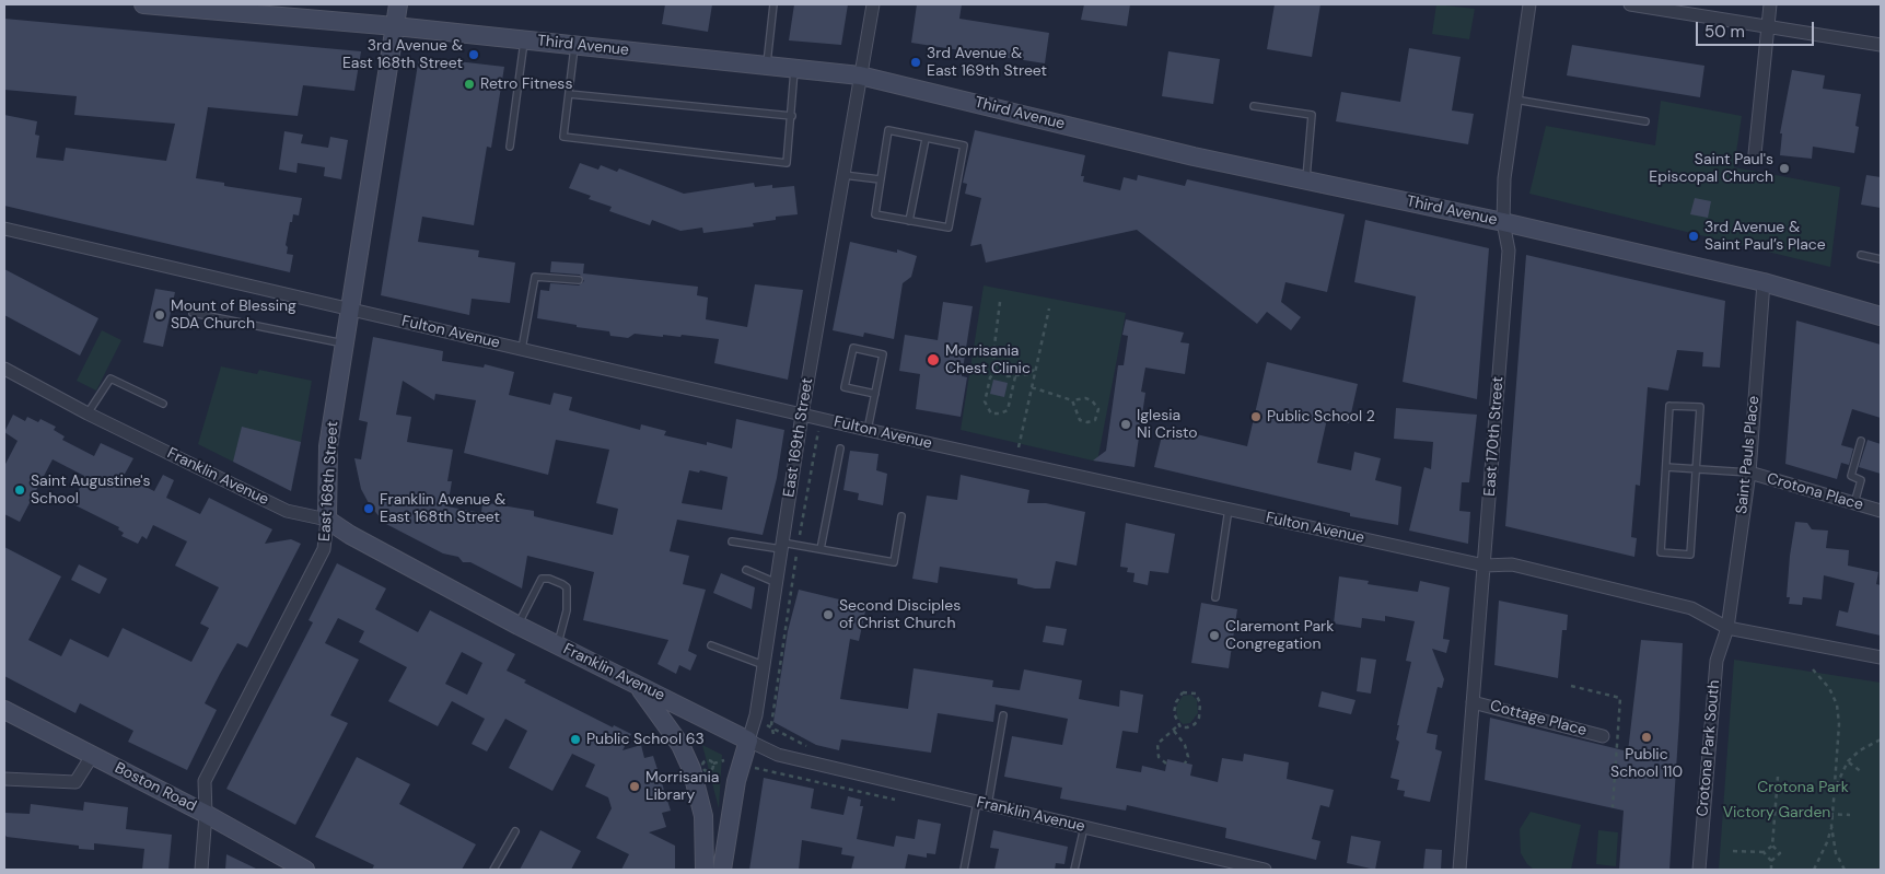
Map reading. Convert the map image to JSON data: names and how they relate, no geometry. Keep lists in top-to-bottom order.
{
  "streets": {
    "main road": [
      "Third Avenue",
      "East 169th Street",
      "Franklin Avenue",
      "East 168th Street",
      "Boston Road"
    ],
    "street": [
      "Fulton Avenue",
      "East 170th Street",
      "Saint Pauls Place",
      "Crotona Place",
      "Cottage Place",
      "Crotona Park South"
    ]
  },
  "crossings": [
    ["Third Avenue", "East 170th Street"],
    ["Third Avenue", "East 169th Street"],
    ["Third Avenue", "Saint Pauls Place"],
    ["Third Avenue", "East 168th Street"],
    ["Fulton Avenue", "East 170th Street"],
    ["Fulton Avenue", "East 169th Street"],
    ["Fulton Avenue", "Saint Pauls Place"],
    ["Fulton Avenue", "East 168th Street"],
    ["Fulton Avenue", "Crotona Park South"],
    ["East 170th Street", "Cottage Place"],
    ["East 169th Street", "Franklin Avenue"],
    ["Saint Pauls Place", "Crotona Place"],
    ["Saint Pauls Place", "Crotona Park South"],
    ["Franklin Avenue", "East 168th Street"],
    ["East 168th Street", "Boston Road"]
  ],
  "parks": ["Crotona Park", "Victory Garden"],
  "places": [
    "3rd Avenue & East 168th Street",
    "3rd Avenue & East 169th Street",
    "Retro Fitness",
    "Saint Paul's Episcopal Church",
    "3rd Avenue & Saint Paul’s Place",
    "Mount of Blessing SDA Church",
    "Morrisania Chest Clinic",
    "Public School 2",
    "Iglesia Ni Cristo",
    "Saint Augustine's School",
    "Franklin Avenue & East 168th Street",
    "Second Disciples of Christ Church",
    "Claremont Park Congregation",
    "Public School 110",
    "Public School 63",
    "Morrisania Library"
  ],
  "scale_bar": "50 m"
}
